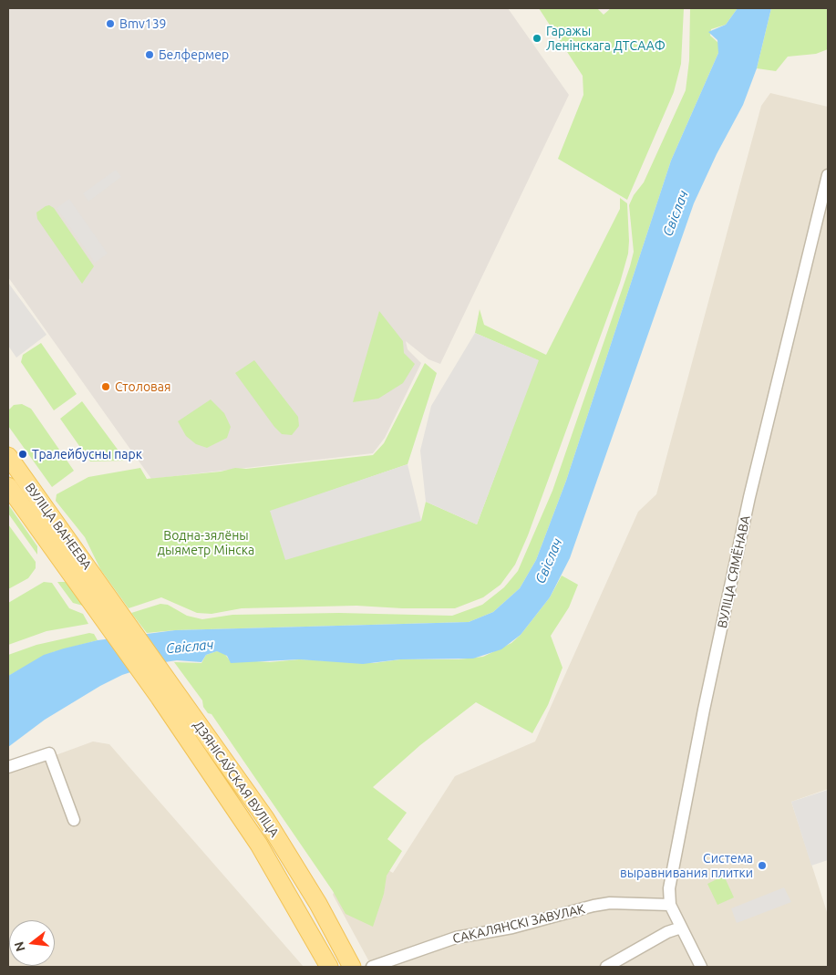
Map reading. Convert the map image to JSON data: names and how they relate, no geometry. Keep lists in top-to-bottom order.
{
  "streets": {
    "main road": ["ВУЛІЦА ВАНЕЕВА", "ДЗЯНІСАЎСКАЯ ВУЛІЦА"],
    "street": ["ВУЛІЦА СЯМЁНАВА", "САКАЛЯНСКІ ЗАВУЛАК"]
  },
  "crossings": [
    ["ВУЛІЦА ВАНЕЕВА", "ДЗЯНІСАЎСКАЯ ВУЛІЦА"],
    ["ВУЛІЦА СЯМЁНАВА", "САКАЛЯНСКІ ЗАВУЛАК"]
  ],
  "water": ["Свіслач"],
  "parks": ["Водна-зялёны дыяметр Мінска"],
  "places": [
    "Bmv139",
    "Гаражы Ленінскага ДТСААФ",
    "Белфермер",
    "Столовая",
    "Тралейбусны парк",
    "Система выравнивания плитки"
  ],
  "north": "left"
}
